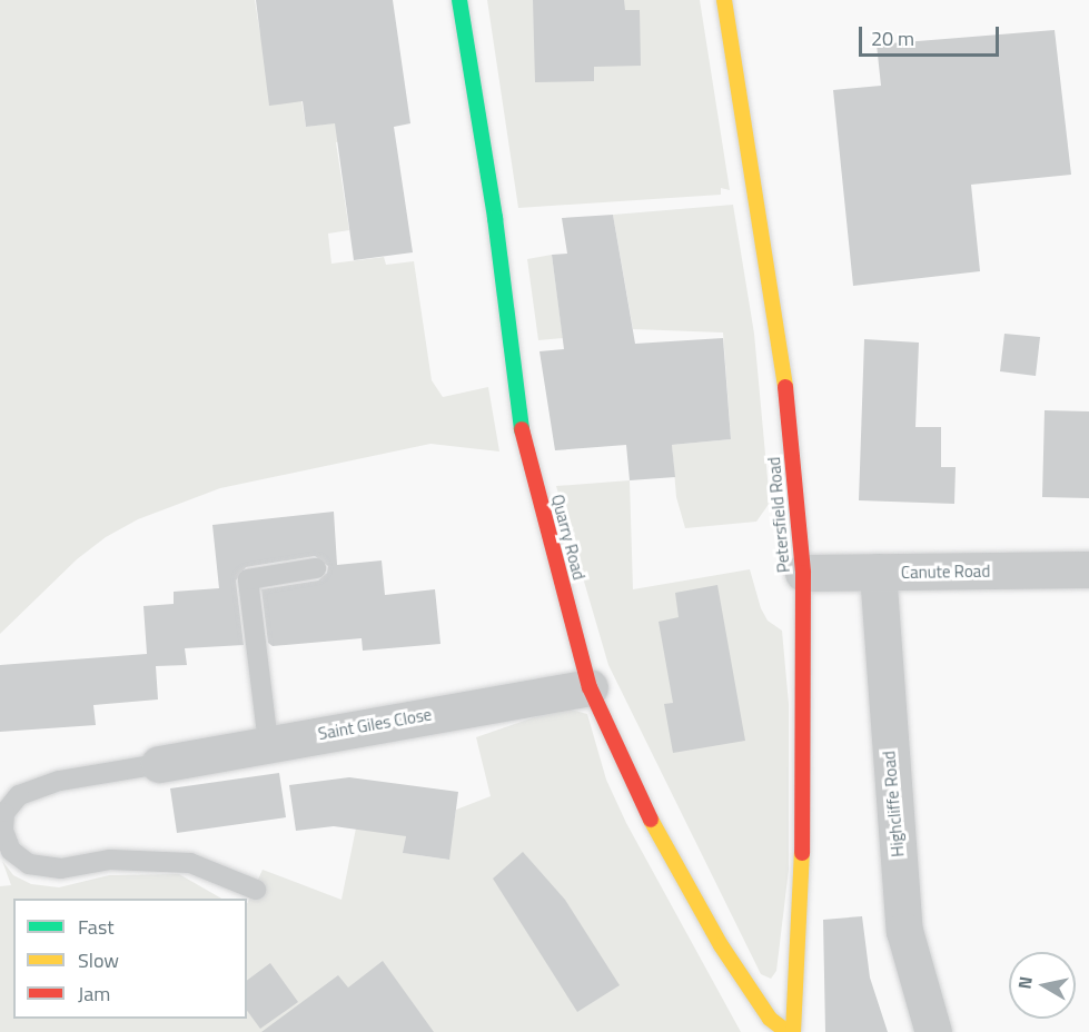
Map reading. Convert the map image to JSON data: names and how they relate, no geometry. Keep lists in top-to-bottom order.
{
  "streets": {
    "street": [
      "Petersfield Road",
      "Quarry Road",
      "Canute Road",
      "Saint Giles Close",
      "Highcliffe Road"
    ]
  },
  "crossings": [
    ["Petersfield Road", "Canute Road"],
    ["Quarry Road", "Saint Giles Close"],
    ["Canute Road", "Highcliffe Road"]
  ],
  "legend": ["Fast", "Slow", "Jam"],
  "scale_bar": "20 m",
  "north": "left"
}
